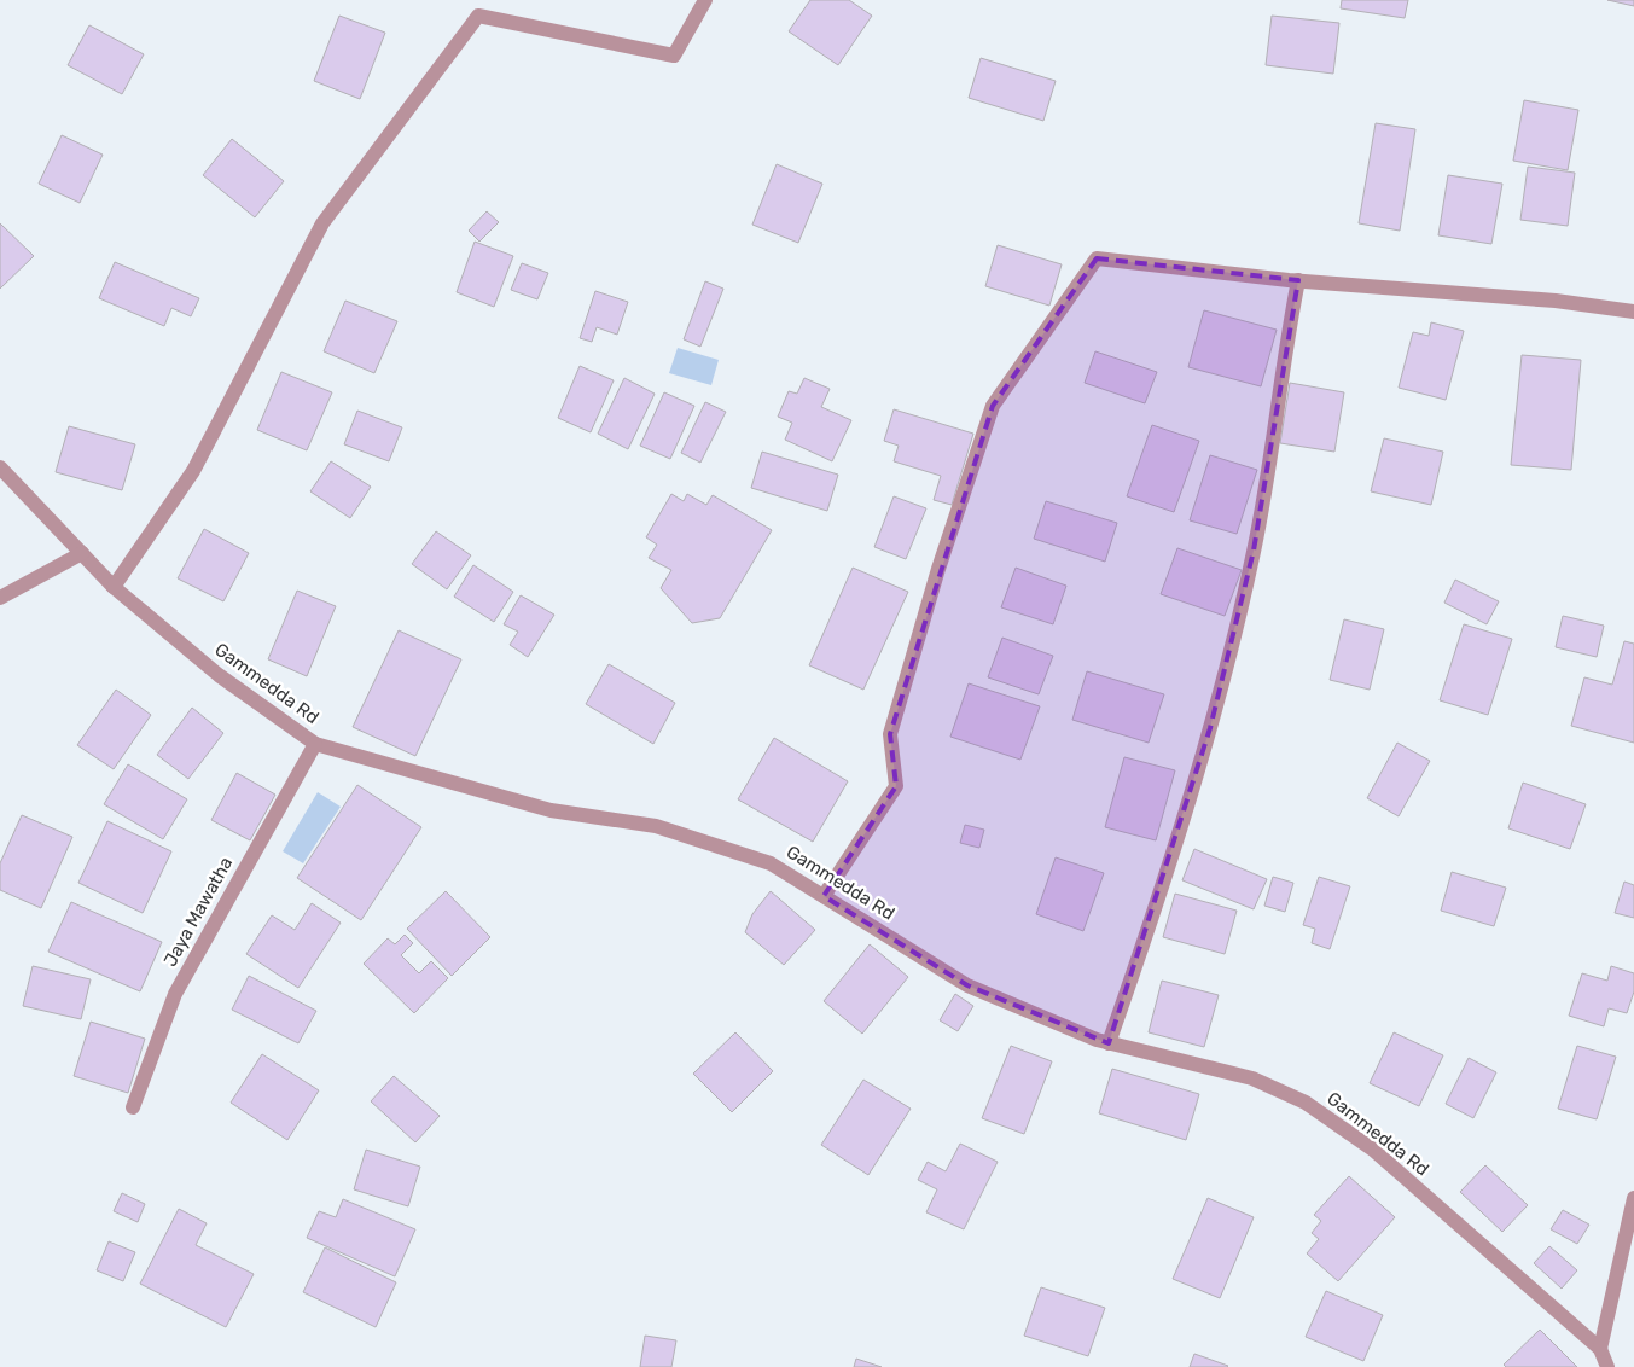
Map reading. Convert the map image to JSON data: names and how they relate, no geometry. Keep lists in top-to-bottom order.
{
  "streets": {
    "street": ["Gammedda Rd", "Jaya Mawatha"]
  },
  "crossings": [
    ["Gammedda Rd", "Jaya Mawatha"]
  ]
}
